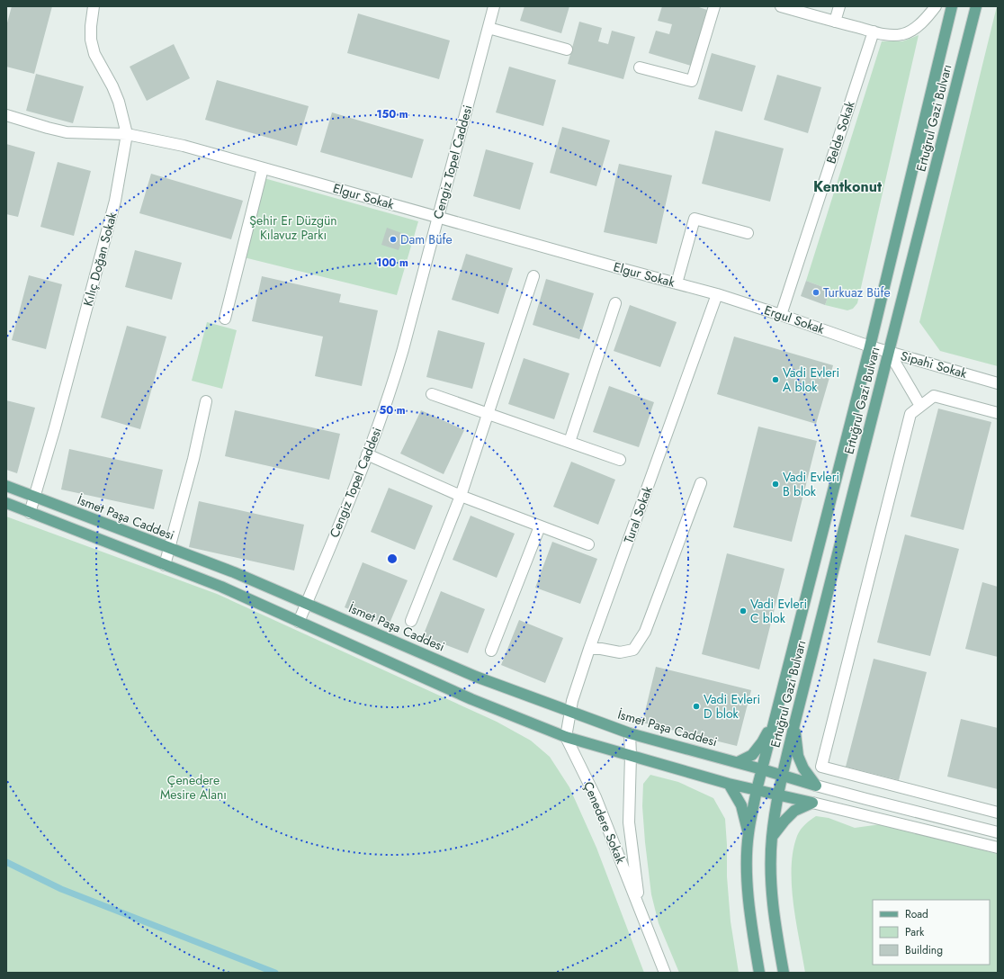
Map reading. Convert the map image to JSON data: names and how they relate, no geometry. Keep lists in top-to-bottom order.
{
  "streets": {
    "main road": ["Ertuğrul Gazi Bulvarı", "İsmet Paşa Caddesi"],
    "street": [
      "Belde Sokak",
      "Cengiz Topel Caddesi",
      "Elgur Sokak",
      "Kılıç Doğan Sokak",
      "Ergul Sokak",
      "Sipahi Sokak",
      "Tural Sokak",
      "Çenedere Sokak"
    ]
  },
  "crossings": [
    ["Ertuğrul Gazi Bulvarı", "Ergul Sokak"],
    ["Ertuğrul Gazi Bulvarı", "Sipahi Sokak"],
    ["Ertuğrul Gazi Bulvarı", "İsmet Paşa Caddesi"],
    ["Belde Sokak", "Ergul Sokak"],
    ["Cengiz Topel Caddesi", "Elgur Sokak"],
    ["Cengiz Topel Caddesi", "İsmet Paşa Caddesi"],
    ["Elgur Sokak", "Kılıç Doğan Sokak"],
    ["Elgur Sokak", "Ergul Sokak"],
    ["Elgur Sokak", "Tural Sokak"],
    ["Kılıç Doğan Sokak", "İsmet Paşa Caddesi"],
    ["Ergul Sokak", "Sipahi Sokak"],
    ["Ergul Sokak", "Tural Sokak"],
    ["Tural Sokak", "İsmet Paşa Caddesi"],
    ["Tural Sokak", "Çenedere Sokak"],
    ["İsmet Paşa Caddesi", "Çenedere Sokak"]
  ],
  "districts": ["Kentkonut"],
  "parks": ["Şehir Er Düzgün Kılavuz Parkı", "Çenedere Mesire Alanı"],
  "places": [
    "Dam Büfe",
    "Turkuaz Büfe",
    "Vadi Evleri A blok",
    "Vadi Evleri B blok",
    "Vadi Evleri C blok",
    "Vadi Evleri D blok"
  ],
  "legend": ["Road", "Park", "Building"],
  "rings": ["150 m", "100 m", "50 m"]
}
